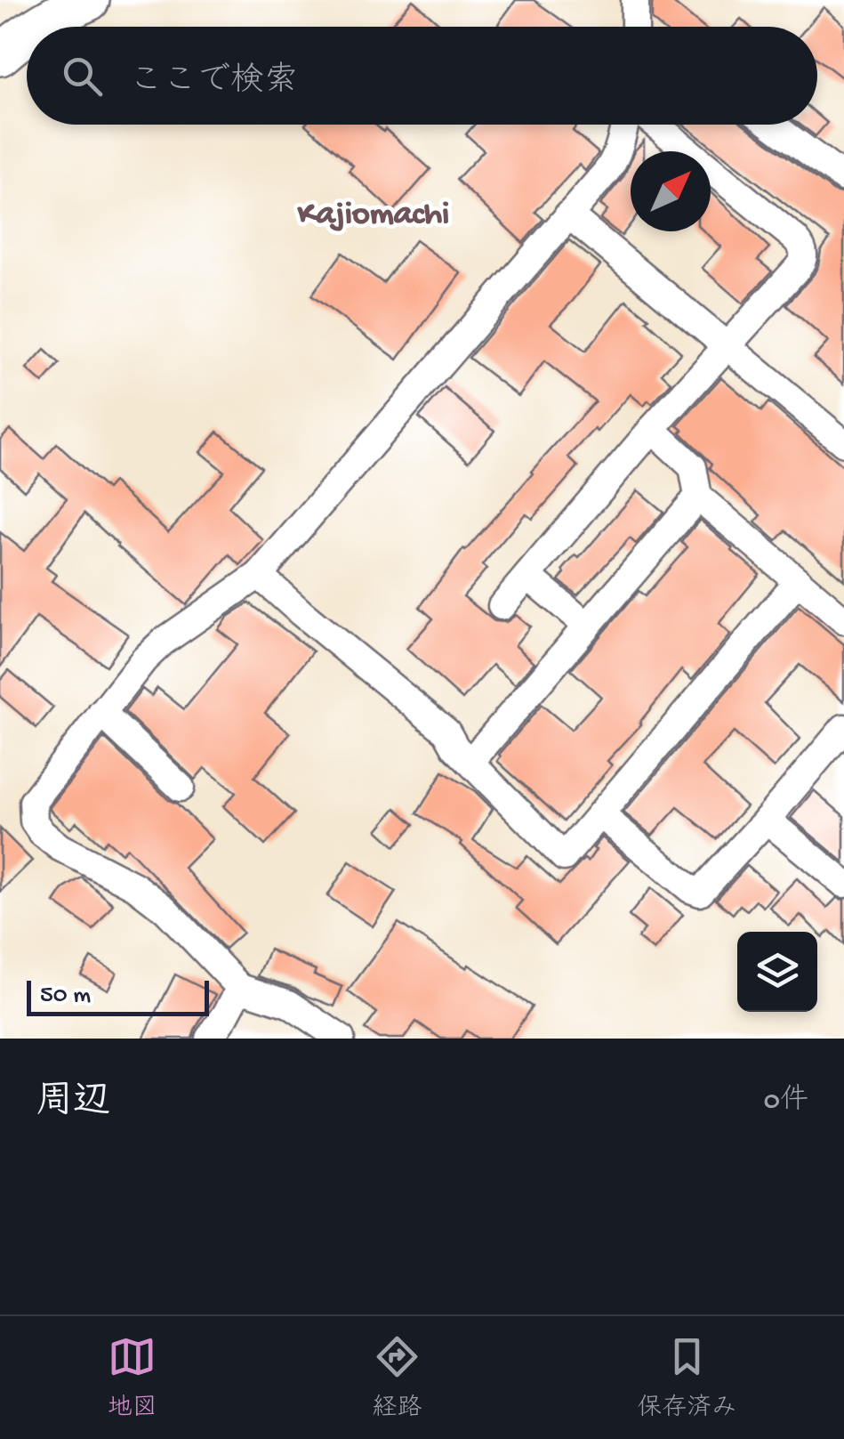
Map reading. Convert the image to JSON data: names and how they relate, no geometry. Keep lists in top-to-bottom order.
{
  "districts": ["Kajiomachi"],
  "scale_bar": "50 m",
  "north": "top right",
  "page": {
    "search": "ここで検索",
    "scale": "50 m",
    "heading": ["周辺", "0件"],
    "nav": ["地図", "経路", "保存済み"]
  }
}
